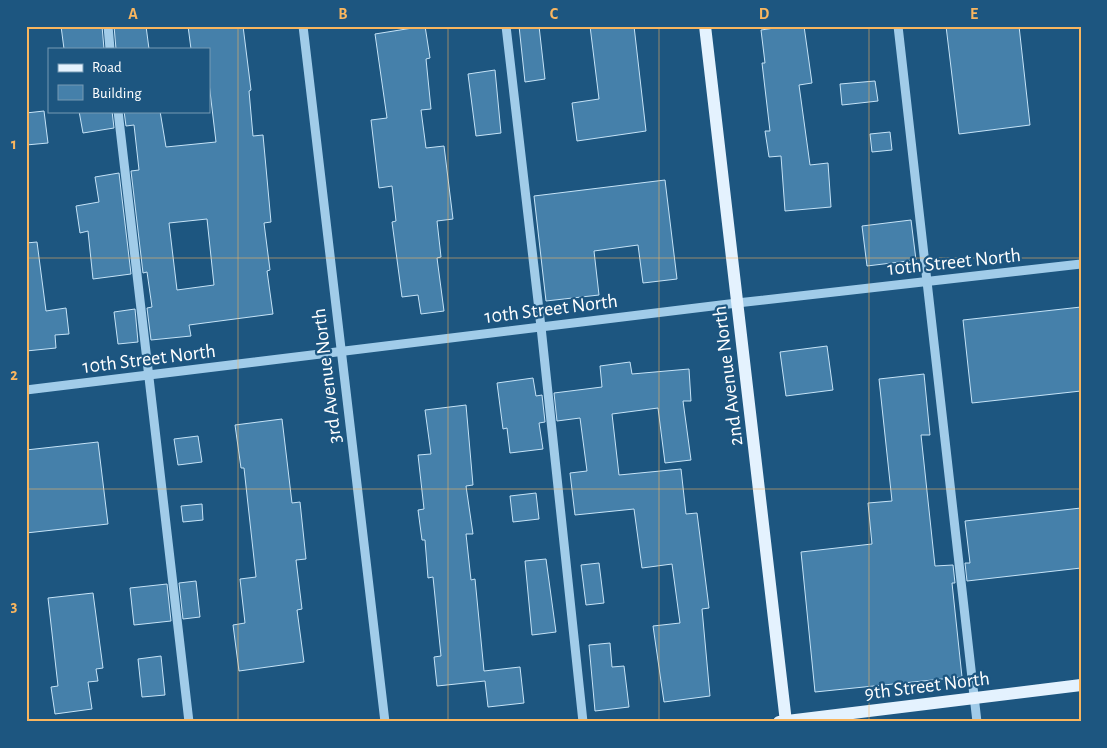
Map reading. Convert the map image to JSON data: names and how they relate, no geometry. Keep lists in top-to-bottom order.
{
  "streets": {
    "main road": ["2nd Avenue North", "9th Street North"],
    "street": ["10th Street North", "3rd Avenue North"]
  },
  "crossings": [
    ["10th Street North", "3rd Avenue North"],
    ["10th Street North", "2nd Avenue North"],
    ["2nd Avenue North", "9th Street North"]
  ],
  "legend": ["Road", "Building"],
  "grid": {
    "columns": [
      "A",
      "B",
      "C",
      "D",
      "E"
    ],
    "rows": ["1", "2", "3"]
  }
}
